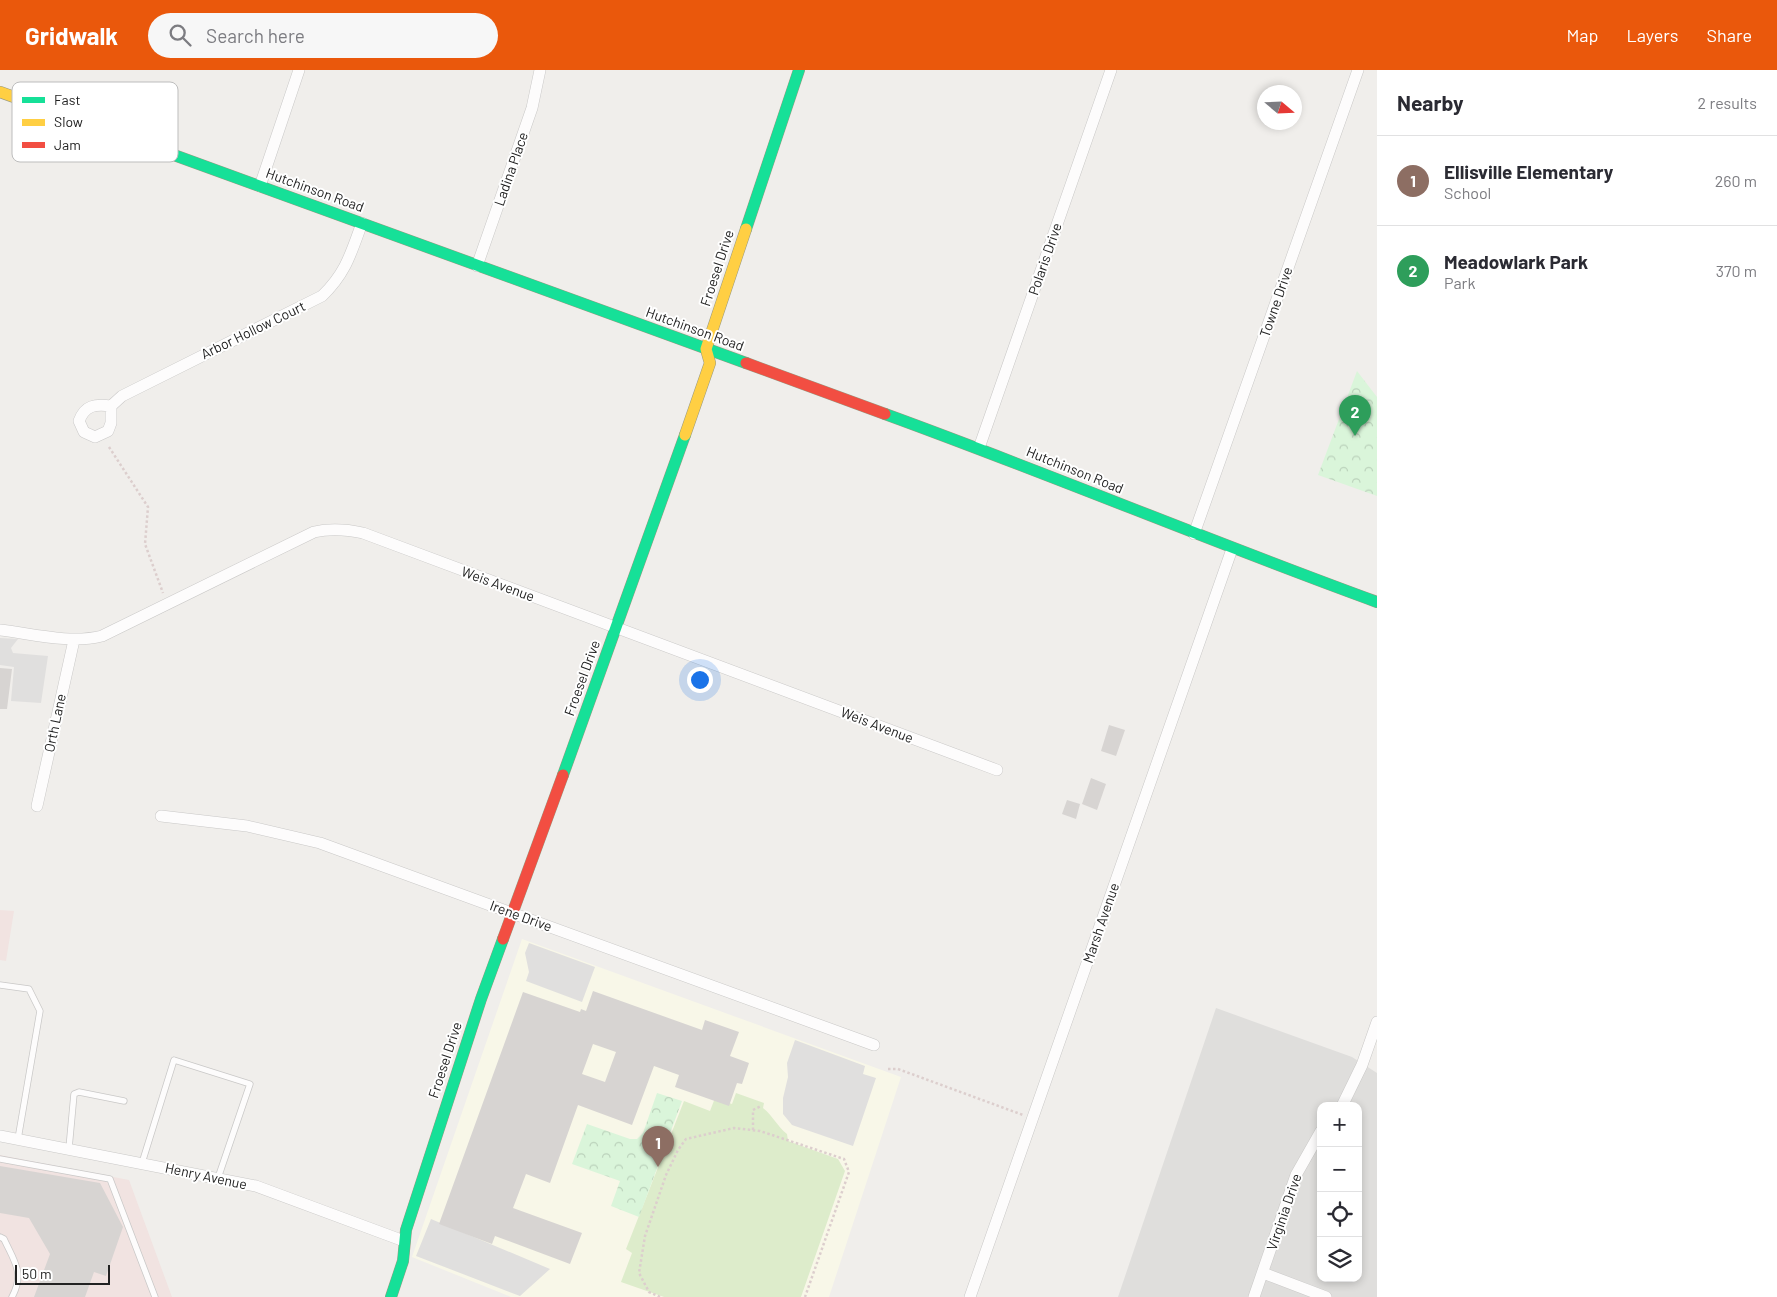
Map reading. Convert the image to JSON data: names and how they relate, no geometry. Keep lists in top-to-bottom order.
{
  "streets": {
    "street": [
      "Ladina Place",
      "Hutchinson Road",
      "Polaris Drive",
      "Froesel Drive",
      "Towne Drive",
      "Arbor Hollow Court",
      "Weis Avenue",
      "Orth Lane",
      "Irene Drive",
      "Marsh Avenue",
      "Henry Avenue",
      "Virginia Drive"
    ]
  },
  "crossings": [
    ["Ladina Place", "Hutchinson Road"],
    ["Hutchinson Road", "Polaris Drive"],
    ["Hutchinson Road", "Froesel Drive"],
    ["Hutchinson Road", "Towne Drive"],
    ["Hutchinson Road", "Arbor Hollow Court"],
    ["Hutchinson Road", "Marsh Avenue"],
    ["Froesel Drive", "Weis Avenue"],
    ["Froesel Drive", "Irene Drive"],
    ["Froesel Drive", "Henry Avenue"],
    ["Weis Avenue", "Orth Lane"]
  ],
  "legend": ["Fast", "Slow", "Jam"],
  "scale_bar": "50 m",
  "north": "right",
  "page": {
    "header": "Gridwalk",
    "search": "Search here",
    "nav": ["Map", "Layers", "Share"],
    "heading": ["Nearby", "2 results"],
    "list": [
      {
        "mark": "1",
        "name": "Ellisville Elementary",
        "note": "School",
        "value": "260 m"
      },
      {
        "mark": "2",
        "name": "Meadowlark Park",
        "note": "Park",
        "value": "370 m"
      }
    ],
    "pins": ["2", "1"],
    "map_buttons": ["+", "−"],
    "scale": "50 m"
  }
}
